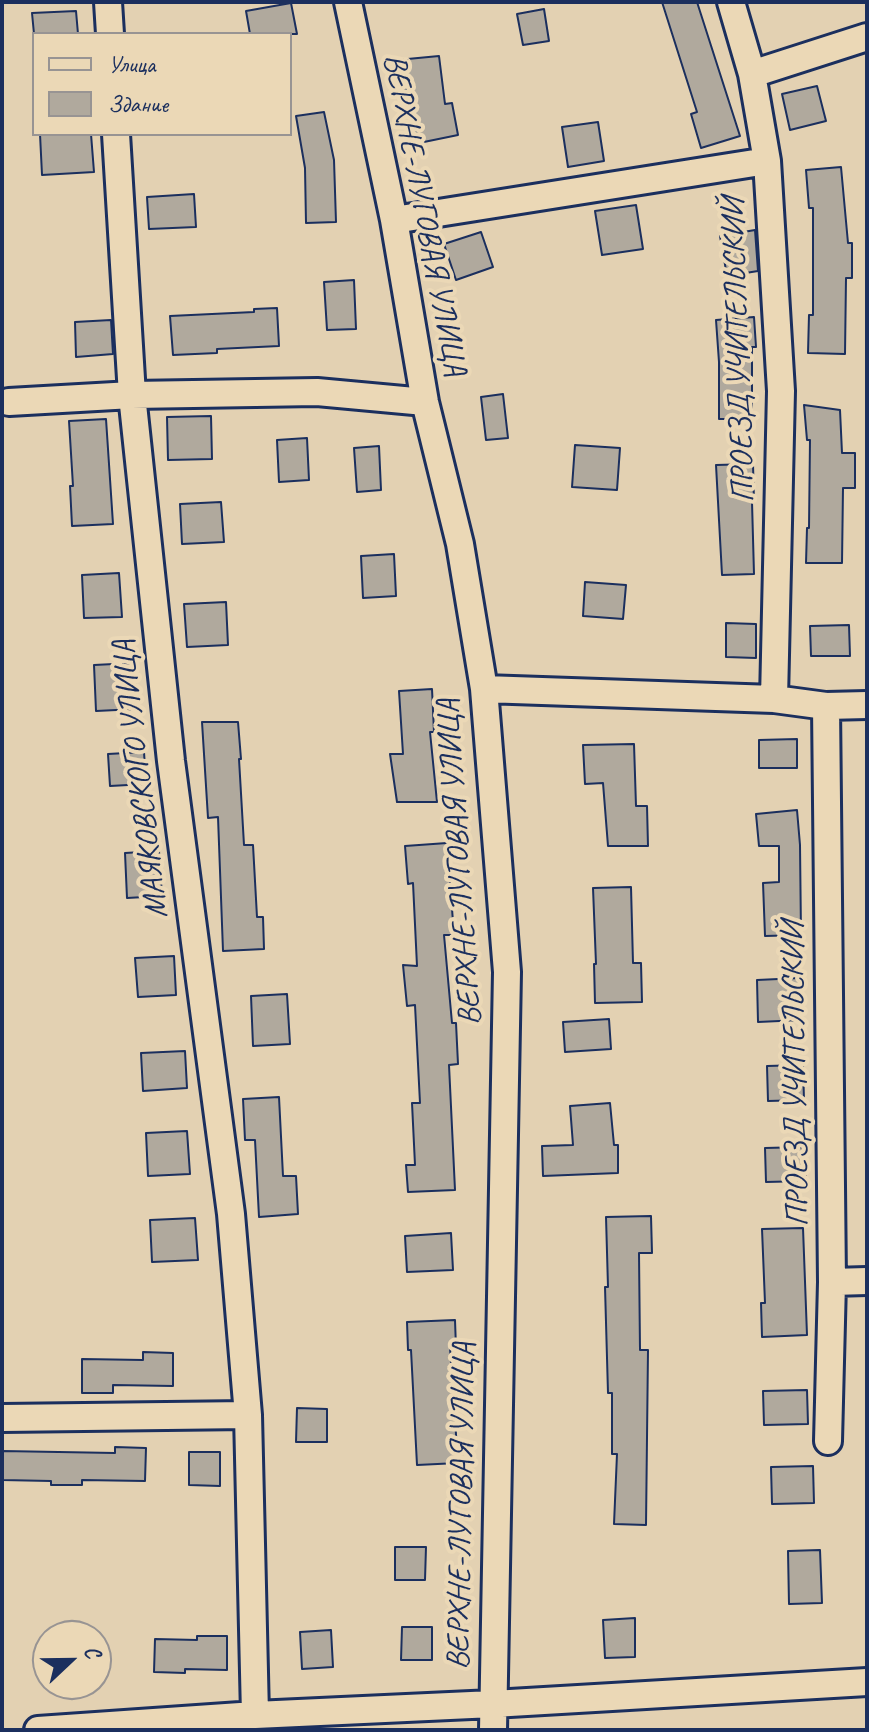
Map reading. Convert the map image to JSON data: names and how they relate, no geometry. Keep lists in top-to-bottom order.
{
  "streets": {
    "street": ["ВЕРХНЕ-ЛУГОВАЯ УЛИЦА", "ПРОЕЗД УЧИТЕЛЬСКИЙ", "МАЯКОВСКОГО УЛИЦА"]
  },
  "legend": ["Улица", "Здание"],
  "north": "right"
}
